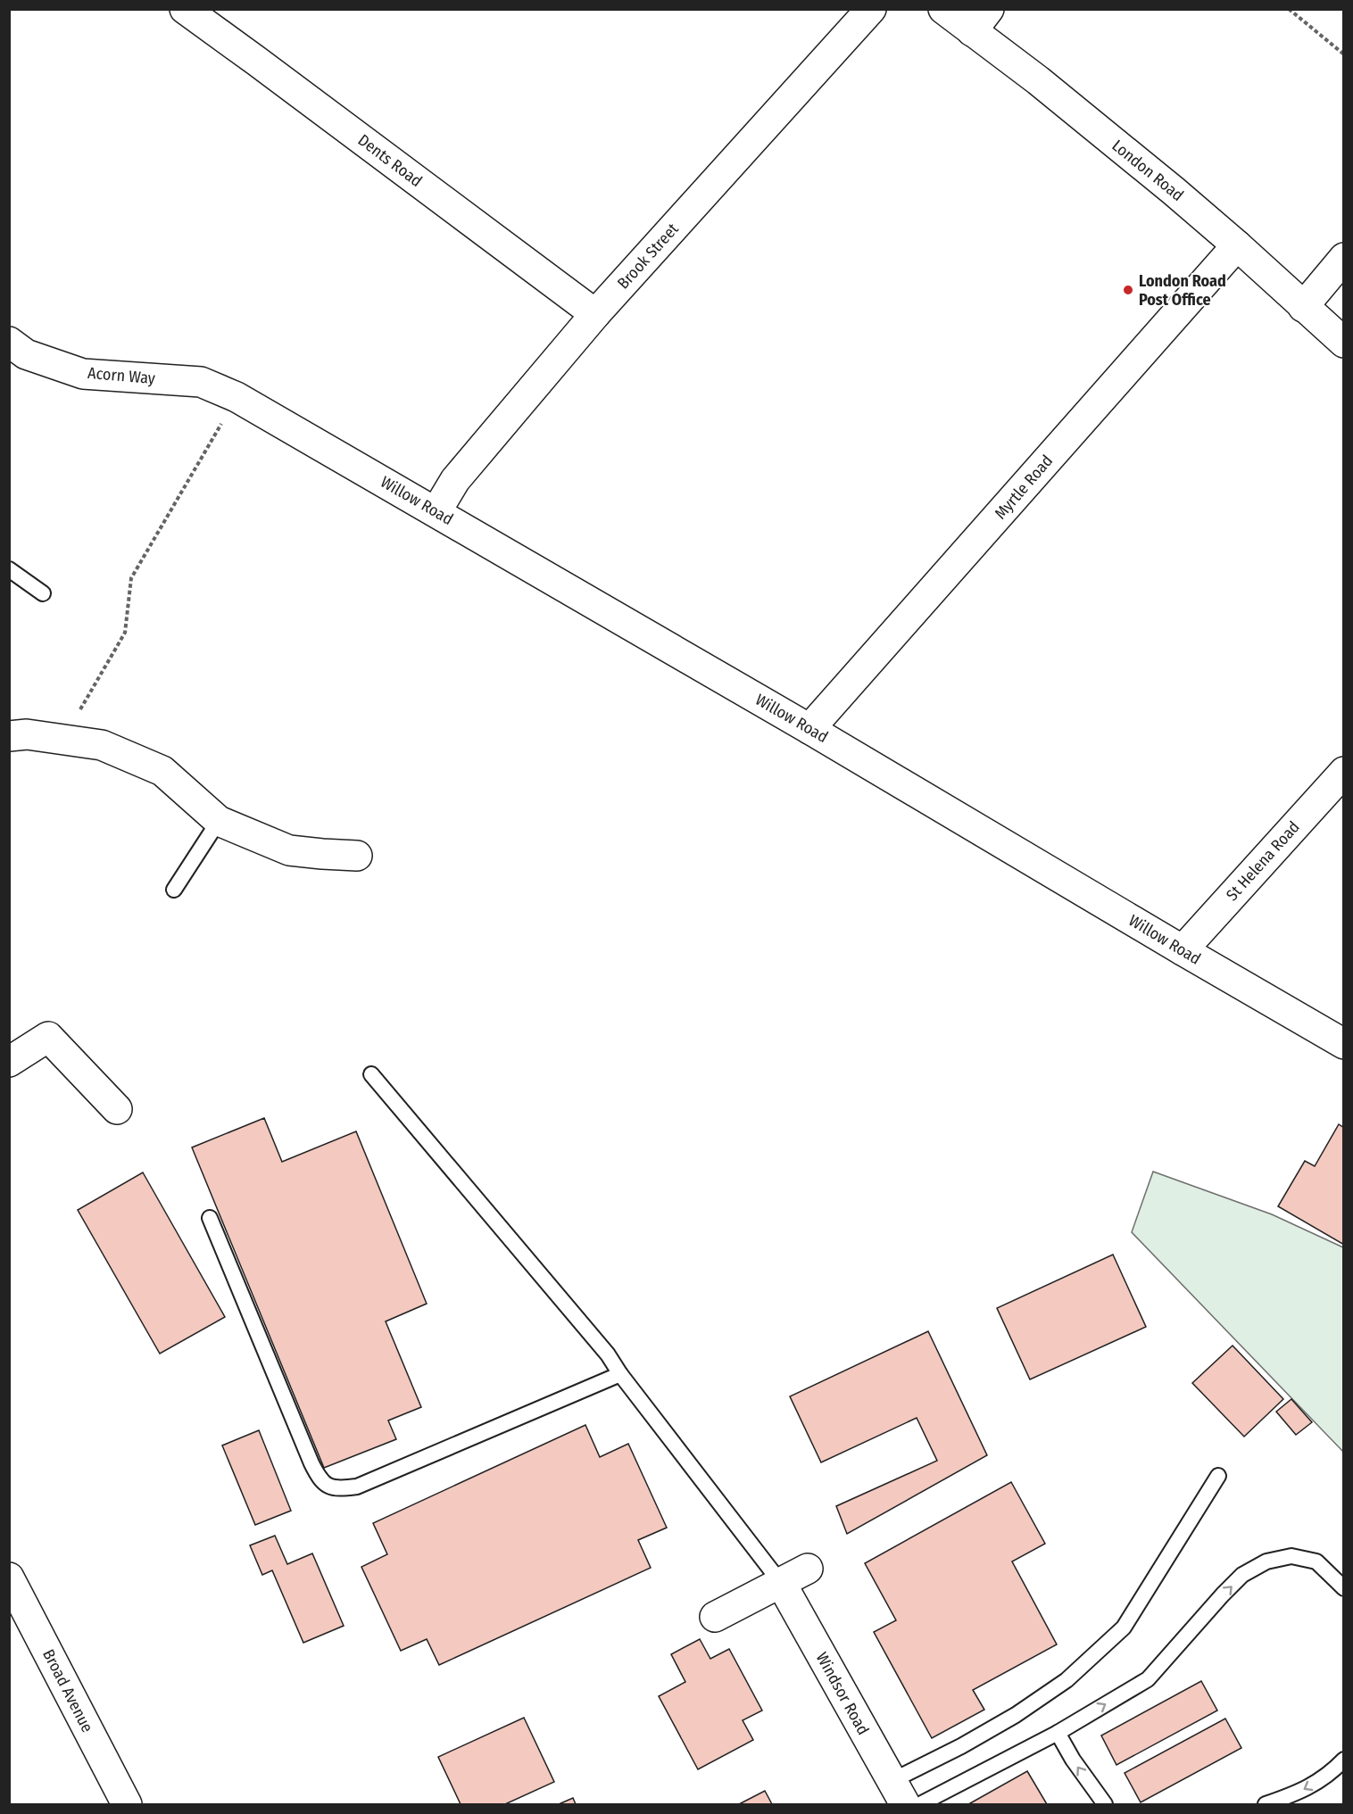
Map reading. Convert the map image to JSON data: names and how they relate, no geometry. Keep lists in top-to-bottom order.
{
  "streets": {
    "street": [
      "Dents Road",
      "London Road",
      "Brook Street",
      "Acorn Way",
      "Myrtle Road",
      "Willow Road",
      "St Helena Road",
      "Broad Avenue",
      "Windsor Road"
    ]
  },
  "crossings": [
    ["Dents Road", "Brook Street"],
    ["London Road", "Myrtle Road"],
    ["Brook Street", "Willow Road"],
    ["Acorn Way", "Willow Road"],
    ["Myrtle Road", "Willow Road"],
    ["Willow Road", "St Helena Road"]
  ],
  "places": ["London Road Post Office"]
}
